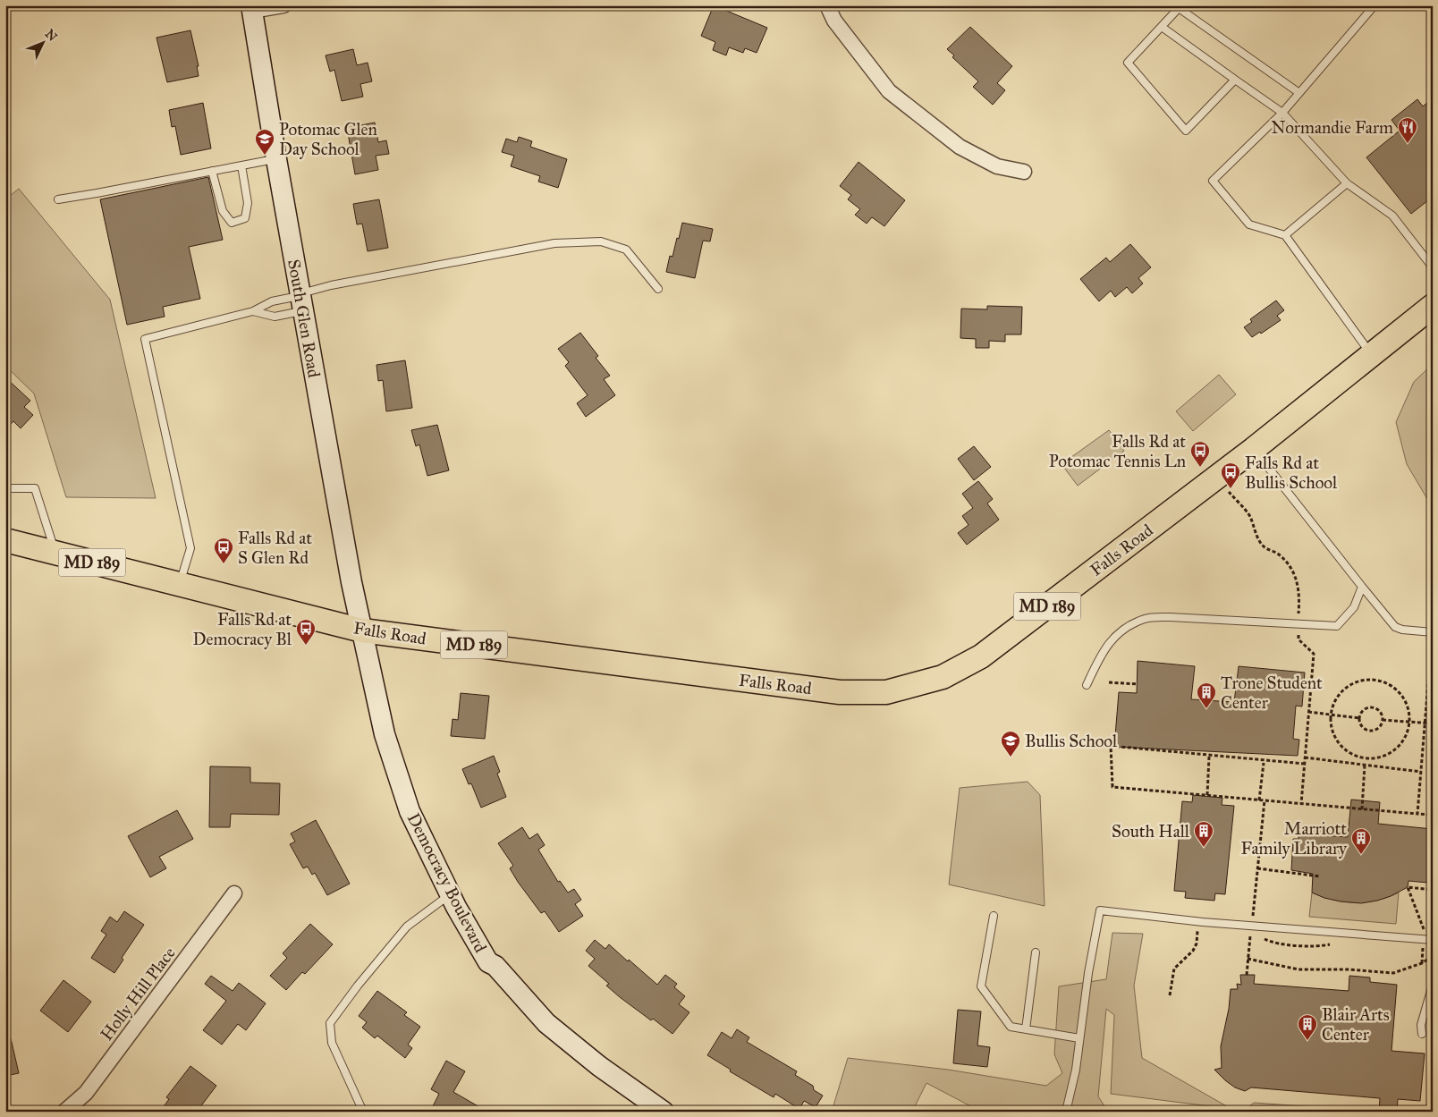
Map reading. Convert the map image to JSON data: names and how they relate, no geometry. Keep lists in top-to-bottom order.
{
  "streets": {
    "main road": [
      "South Glen Road",
      "Falls Road",
      "MD 189",
      "Democracy Boulevard"
    ],
    "street": ["Holly Hill Place"]
  },
  "crossings": [
    ["South Glen Road", "Falls Road"],
    ["South Glen Road", "Democracy Boulevard"],
    ["Falls Road", "Democracy Boulevard"]
  ],
  "places": {
    "restaurant": ["Normandie Farm"],
    "school or university": ["Potomac Glen Day School", "Bullis School"],
    "bus stop": [
      "Falls Rd at Potomac Tennis Ln",
      "Falls Rd at Bullis School",
      "Falls Rd at S Glen Rd",
      "Falls Rd at Democracy Bl"
    ],
    "building": [
      "Trone Student Center",
      "South Hall",
      "Marriott Family Library",
      "Blair Arts Center"
    ]
  },
  "north": "top right"
}
